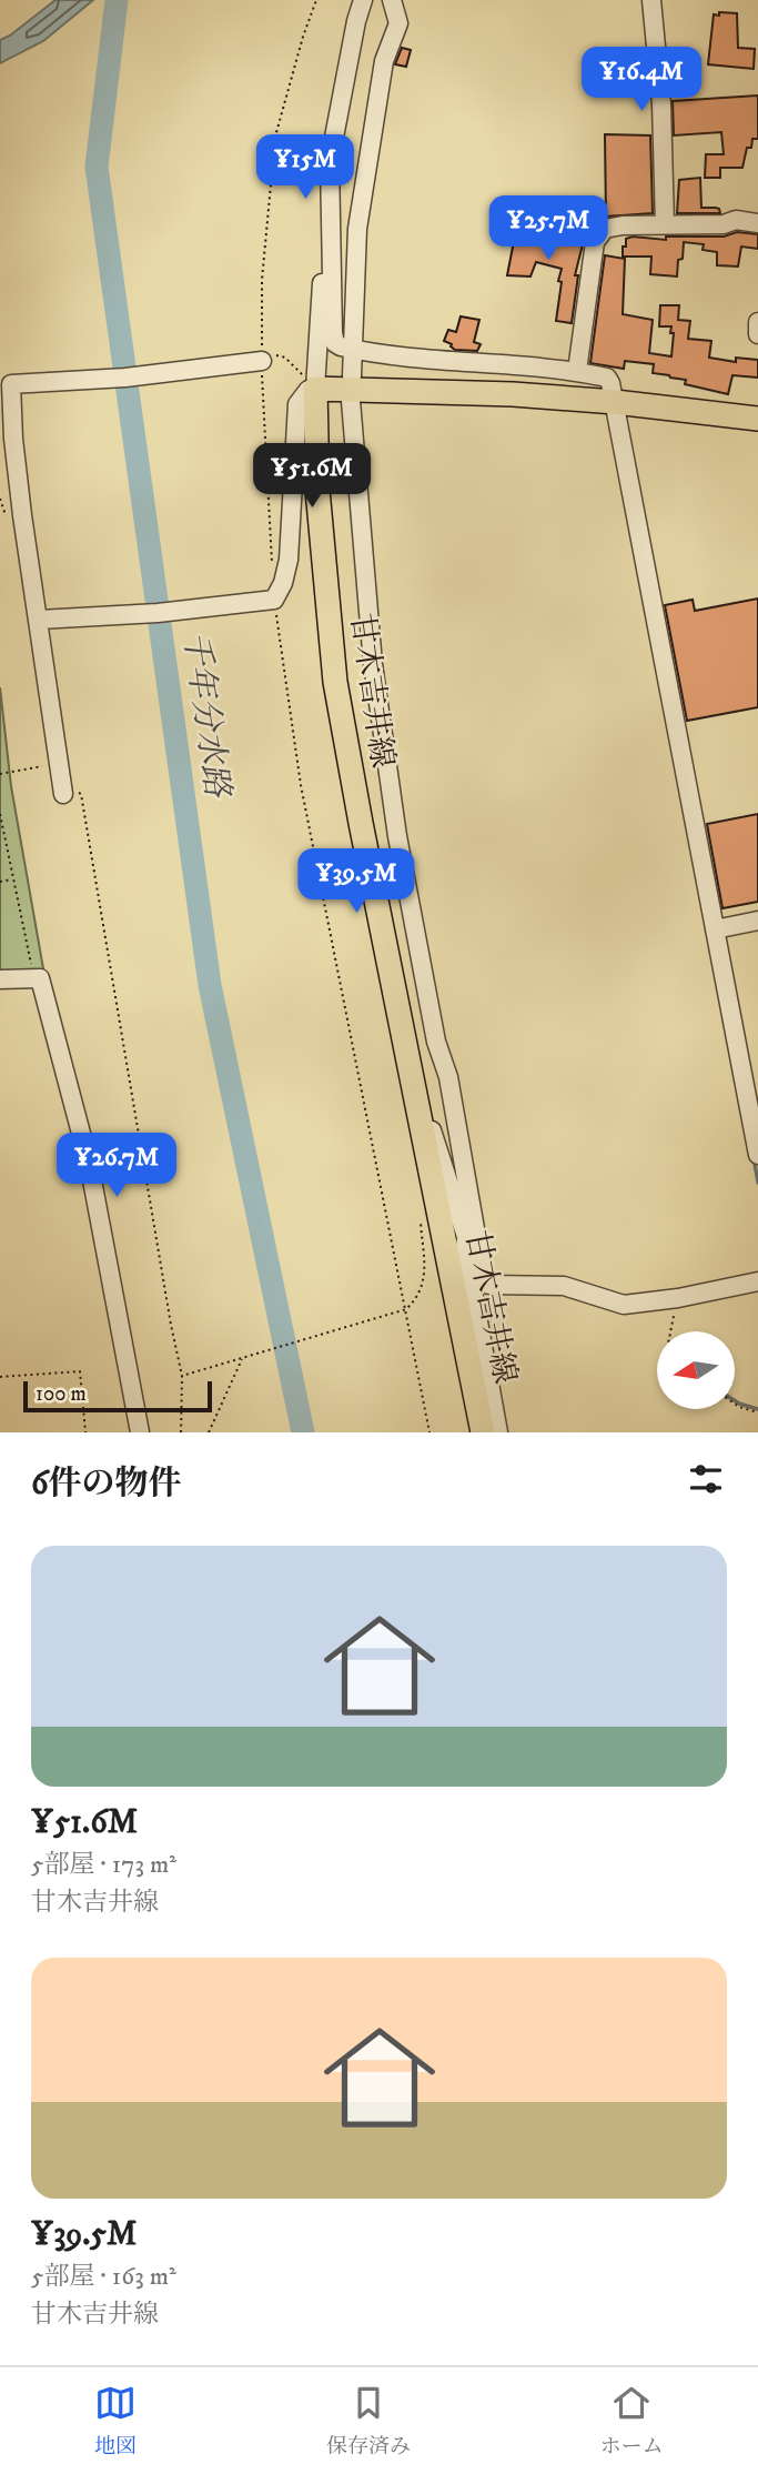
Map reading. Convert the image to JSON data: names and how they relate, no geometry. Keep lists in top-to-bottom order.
{
  "streets": {
    "main road": ["甘木吉井線"]
  },
  "water": ["千年分水路"],
  "scale_bar": "100 m",
  "north": "left",
  "page": {
    "price": [
      "¥16.4M",
      "¥15M",
      "¥25.7M",
      "¥51.6M",
      "¥39.5M",
      "¥26.7M"
    ],
    "scale": "100 m",
    "heading": "6件の物件",
    "list": [
      {
        "name": "¥51.6M",
        "note": "5部屋 · 173 m² · 甘木吉井線"
      },
      {
        "name": "¥39.5M",
        "note": "5部屋 · 163 m² · 甘木吉井線"
      }
    ],
    "tabs": ["地図", "保存済み", "ホーム"]
  }
}
